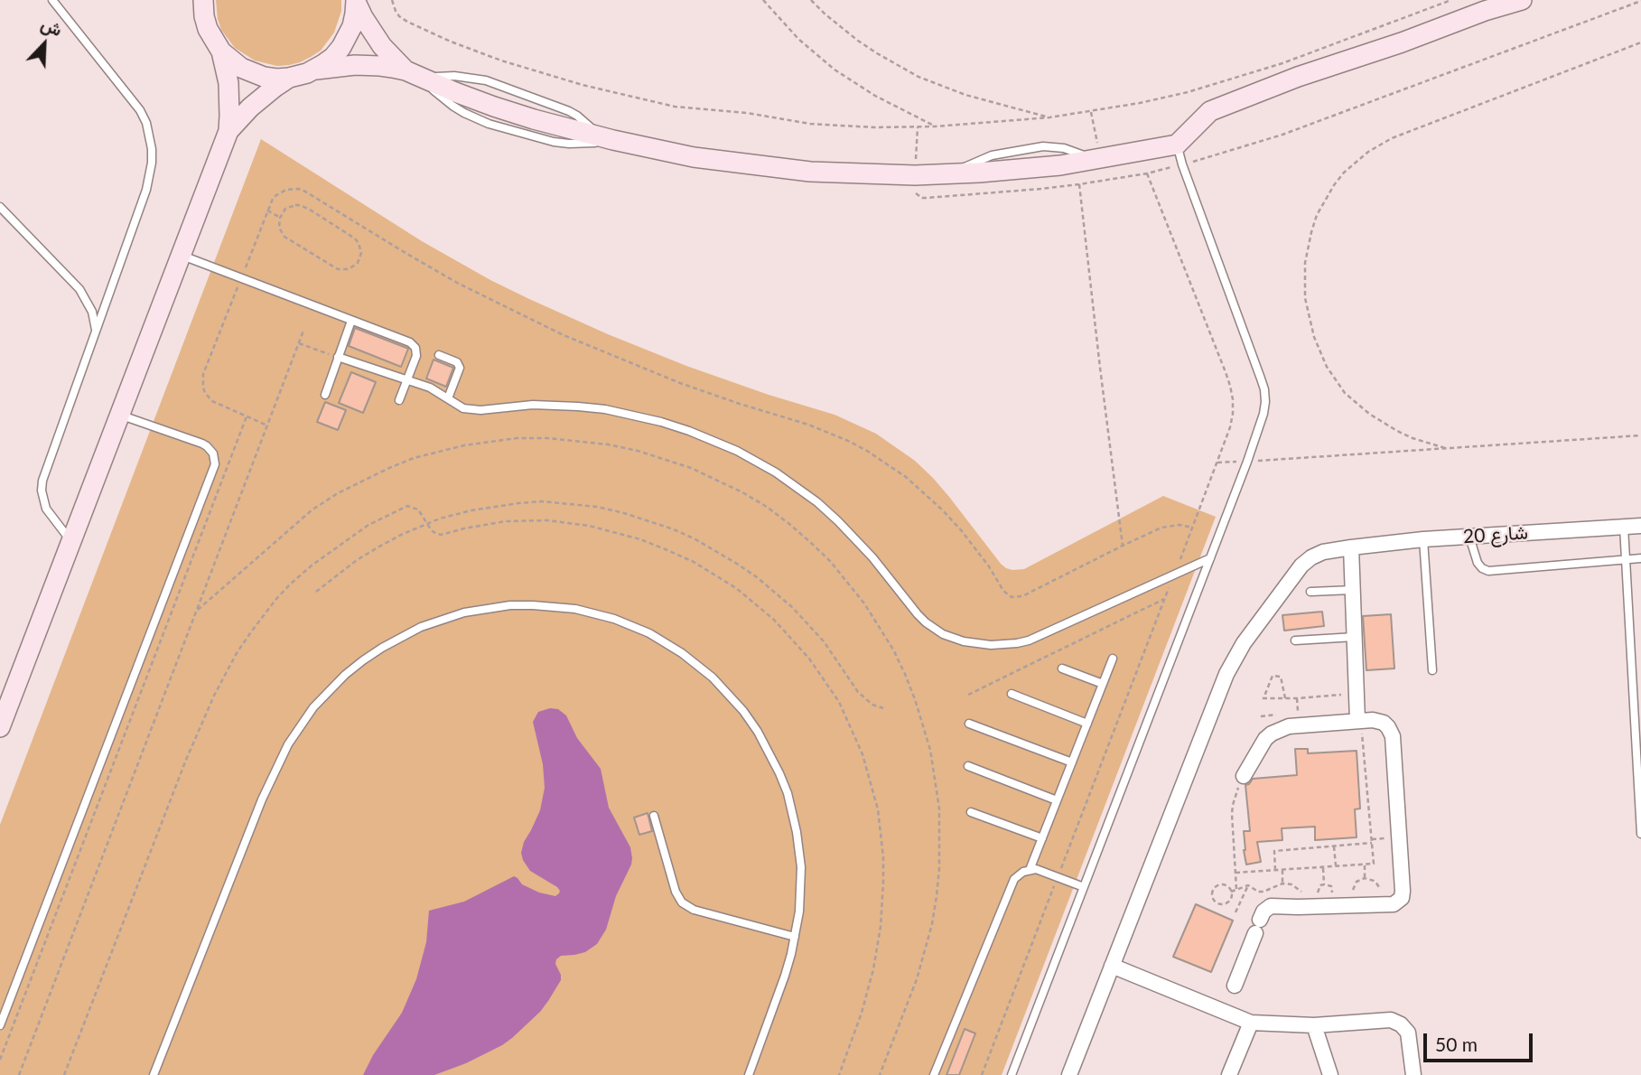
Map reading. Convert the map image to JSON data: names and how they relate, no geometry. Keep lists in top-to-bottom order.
{
  "streets": {
    "street": ["شارع 20"]
  },
  "scale_bar": "50 m",
  "north": "top right"
}
